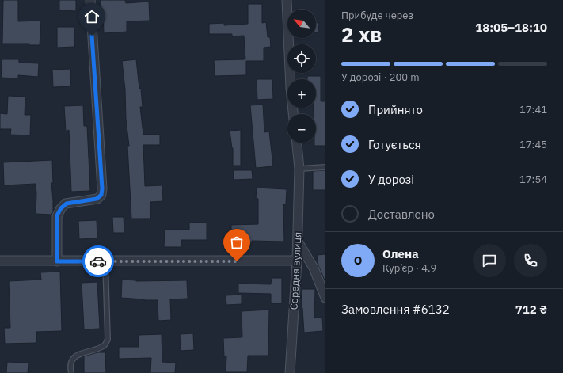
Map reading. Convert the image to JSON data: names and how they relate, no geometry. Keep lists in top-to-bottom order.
{
  "streets": {
    "street": ["Середня вулиця"]
  },
  "north": "top left",
  "page": {
    "heading": ["2 хв", "Прибуде через", "18:05–18:10"],
    "panel": [
      "Олена",
      "Кур’єр · 4.9",
      "Замовлення #6132",
      "712 ₴"
    ],
    "map_buttons": ["+", "−"],
    "bar": "У дорозі · 200 m",
    "list": [
      ["Прийнято", "17:41"],
      ["Готується", "17:45"],
      ["У дорозі", "17:54"],
      "Доставлено"
    ],
    "round": "О"
  }
}
